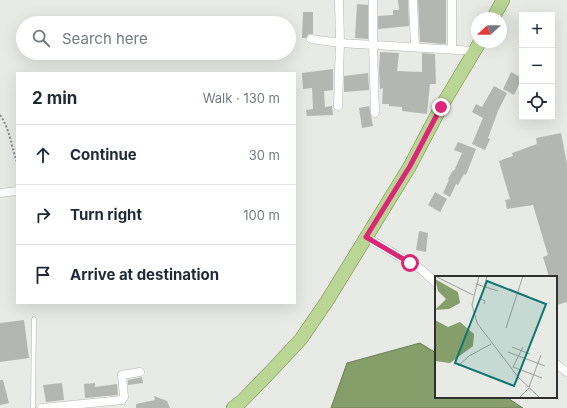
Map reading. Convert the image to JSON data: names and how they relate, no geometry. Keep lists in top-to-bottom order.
{
  "north": "left",
  "page": {
    "map_buttons": ["+", "−"],
    "search": "Search here",
    "heading": ["2 min", "Walk · 130 m"],
    "list": [
      ["Continue", "30 m"],
      ["Turn right", "100 m"],
      "Arrive at destination"
    ]
  }
}
